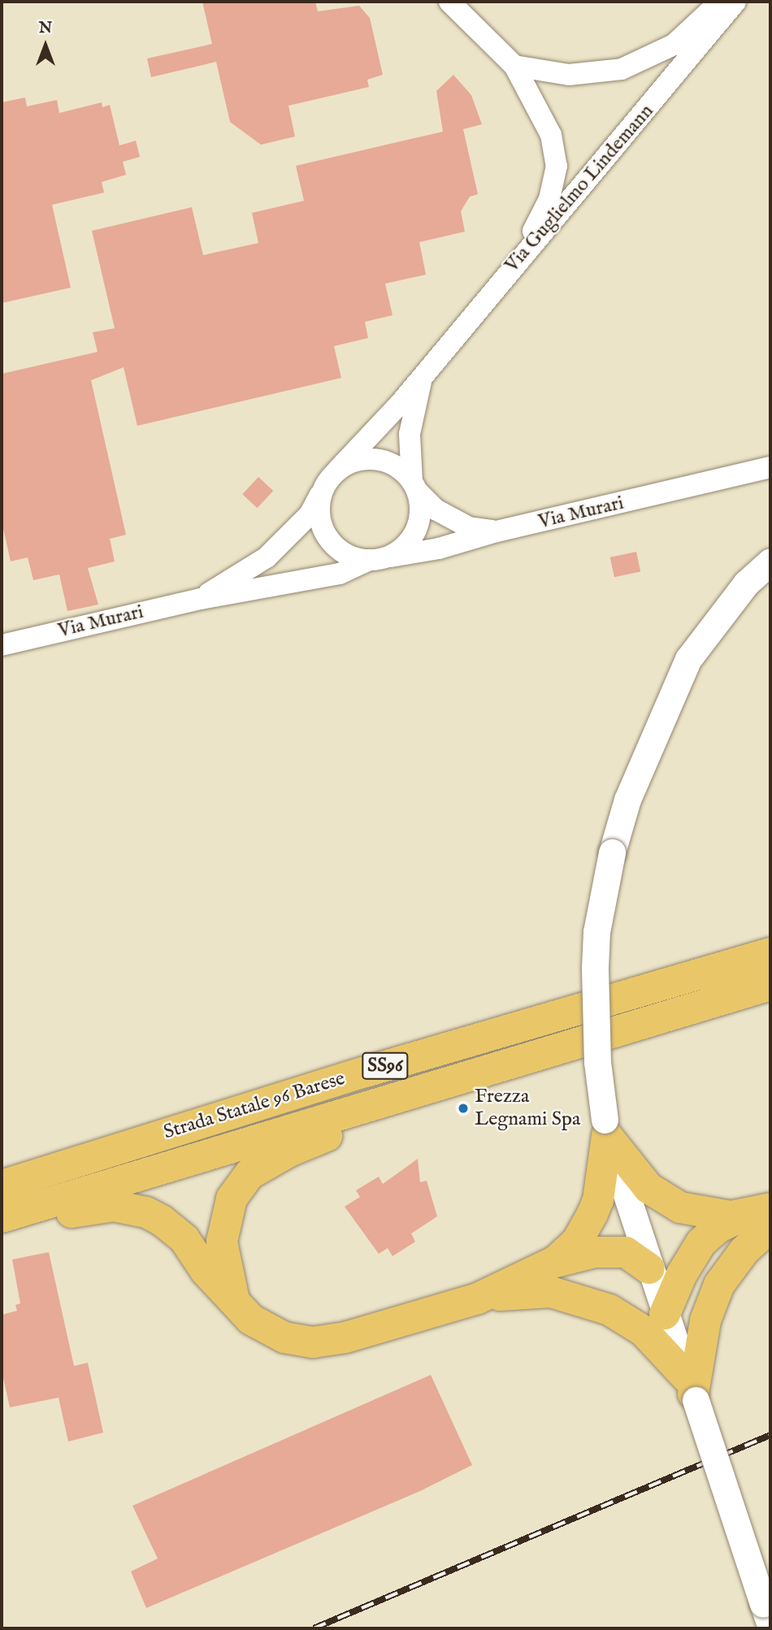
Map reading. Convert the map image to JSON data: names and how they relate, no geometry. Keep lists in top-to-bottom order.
{
  "streets": {
    "main road": ["SS96", "Strada Statale 96 Barese"],
    "street": ["Via Guglielmo Lindemann", "Via Murari"]
  },
  "crossings": [
    ["Via Guglielmo Lindemann", "Via Murari"]
  ],
  "places": ["Frezza Legnami Spa"],
  "north": "top"
}
